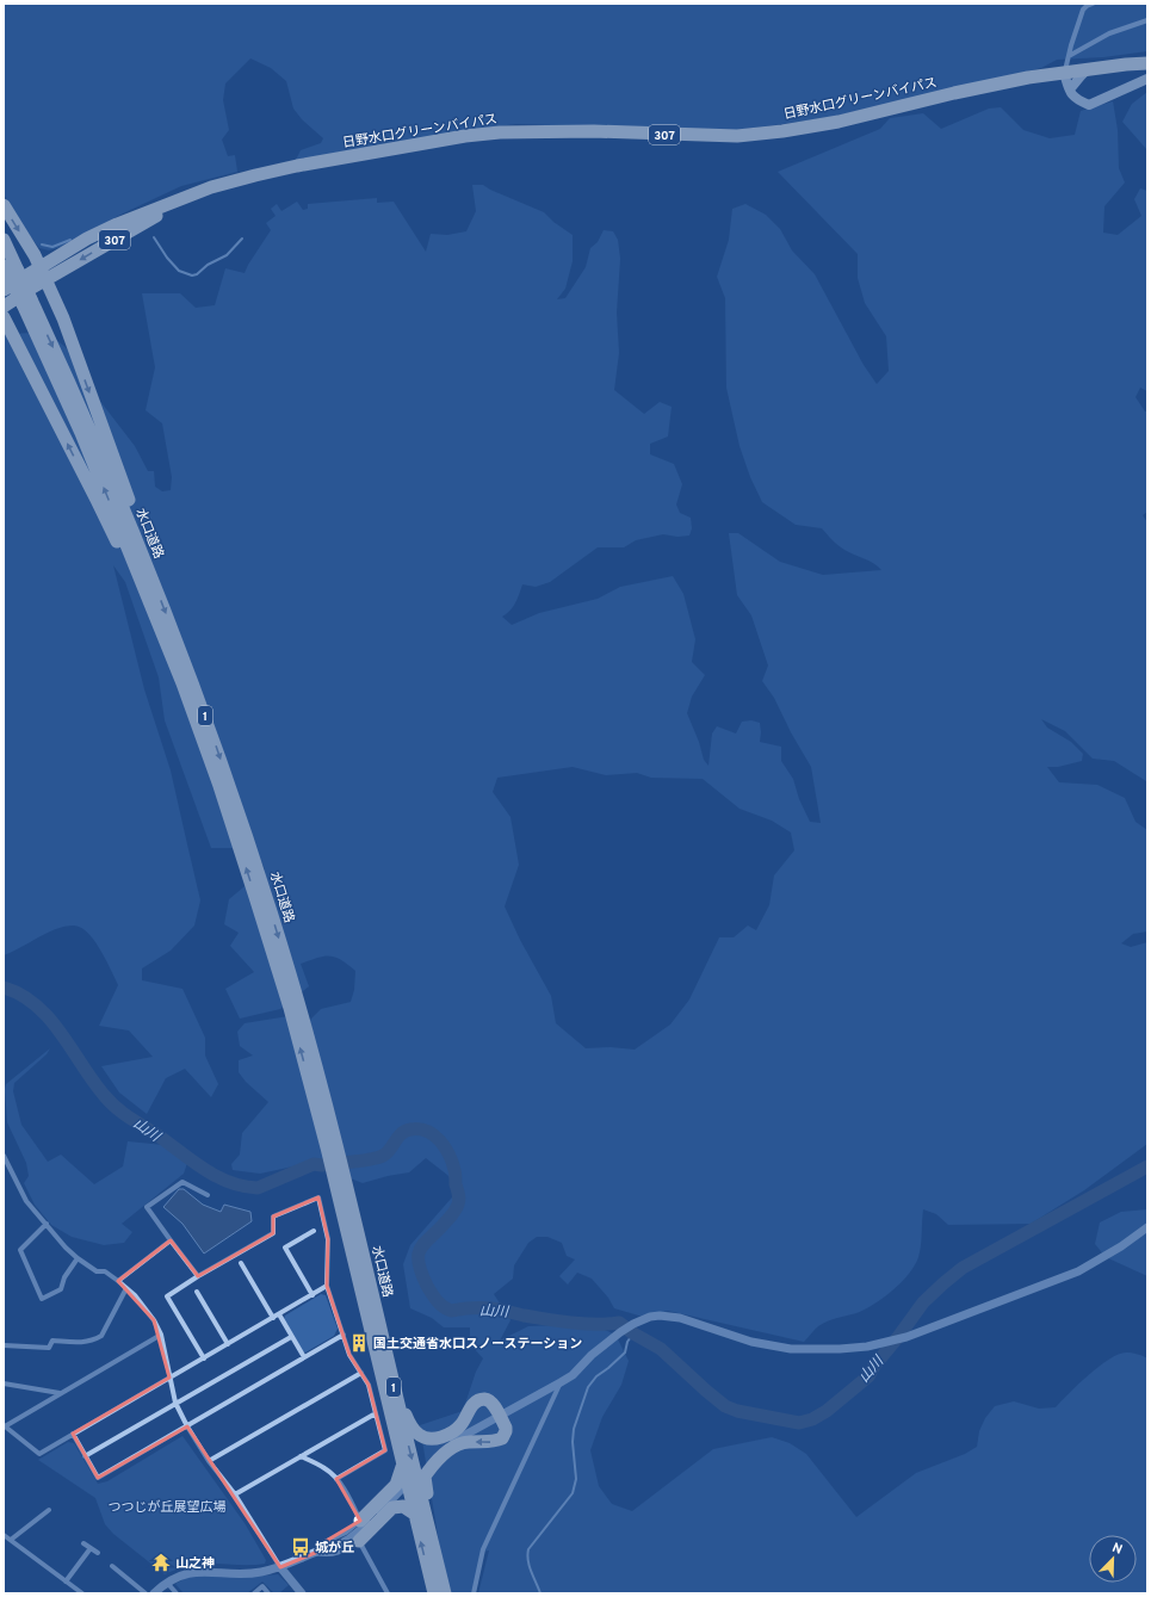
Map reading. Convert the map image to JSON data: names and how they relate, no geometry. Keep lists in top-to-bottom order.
{
  "streets": {
    "highway": [
      "日野水口グリーンバイパス",
      "307",
      "水口道路",
      "1"
    ]
  },
  "crossings": [
    ["日野水口グリーンバイパス", "307"],
    ["日野水口グリーンバイパス", "1"],
    ["307", "水口道路"],
    ["307", "1"],
    ["水口道路", "1"]
  ],
  "water": ["山川"],
  "parks": ["つつじが丘展望広場"],
  "places": {
    "building": ["国土交通省水口スノーステーション"],
    "bus stop": ["城が丘"],
    "temple": ["山之神"]
  },
  "north": "top right"
}
